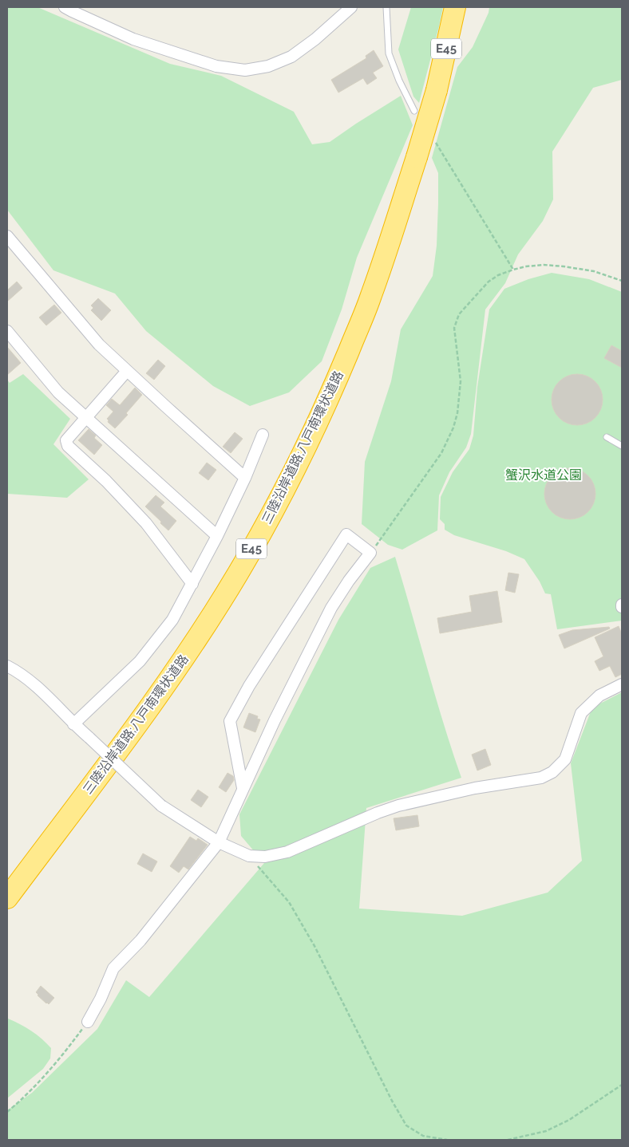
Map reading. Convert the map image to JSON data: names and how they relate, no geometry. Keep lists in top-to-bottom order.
{
  "streets": {
    "highway": ["E45", "三陸沿岸道路;八戸南環状道路"]
  },
  "parks": ["蟹沢水道公園"]
}
